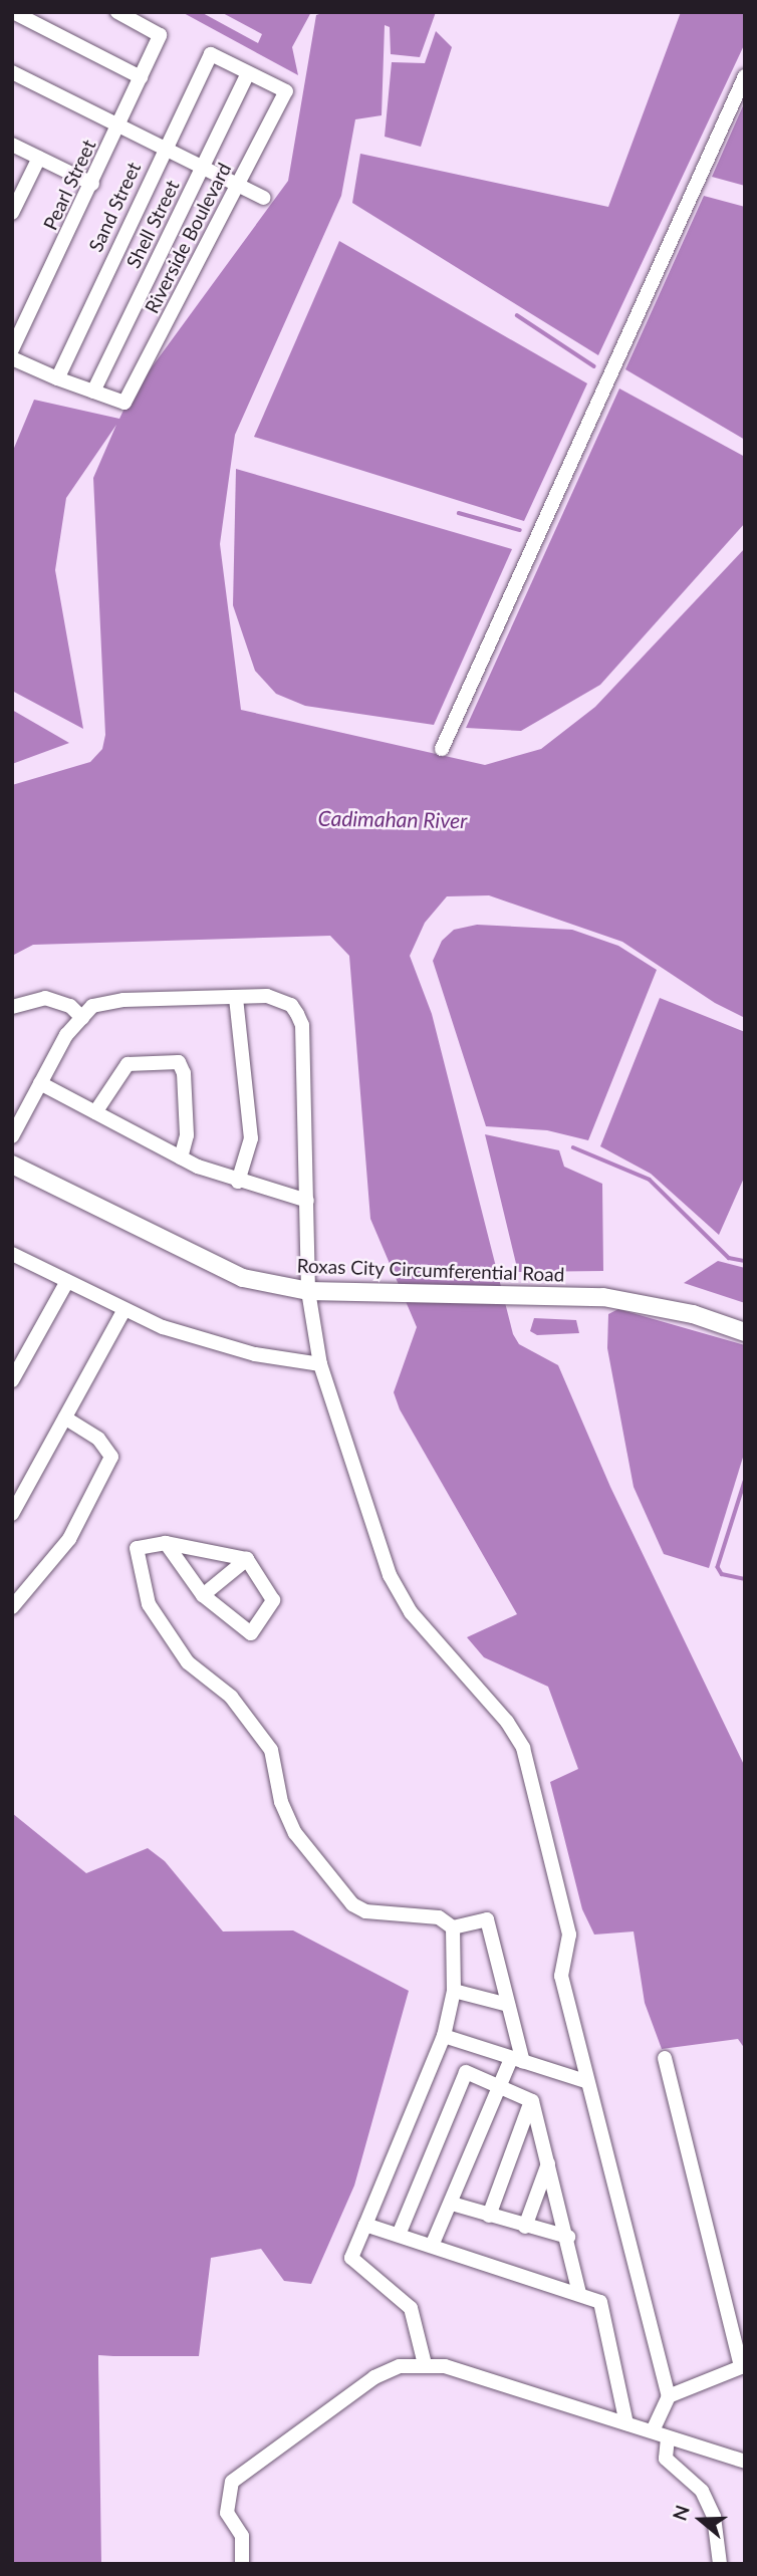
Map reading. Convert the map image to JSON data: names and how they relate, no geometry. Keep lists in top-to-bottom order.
{
  "streets": {
    "main road": ["Roxas City Circumferential Road"],
    "street": [
      "Pearl Street",
      "Sand Street",
      "Shell Street",
      "Riverside Boulevard"
    ]
  },
  "crossings": [
    ["Sand Street", "Shell Street"],
    ["Sand Street", "Riverside Boulevard"],
    ["Shell Street", "Riverside Boulevard"]
  ],
  "water": ["Cadimahan River"],
  "north": "left"
}
